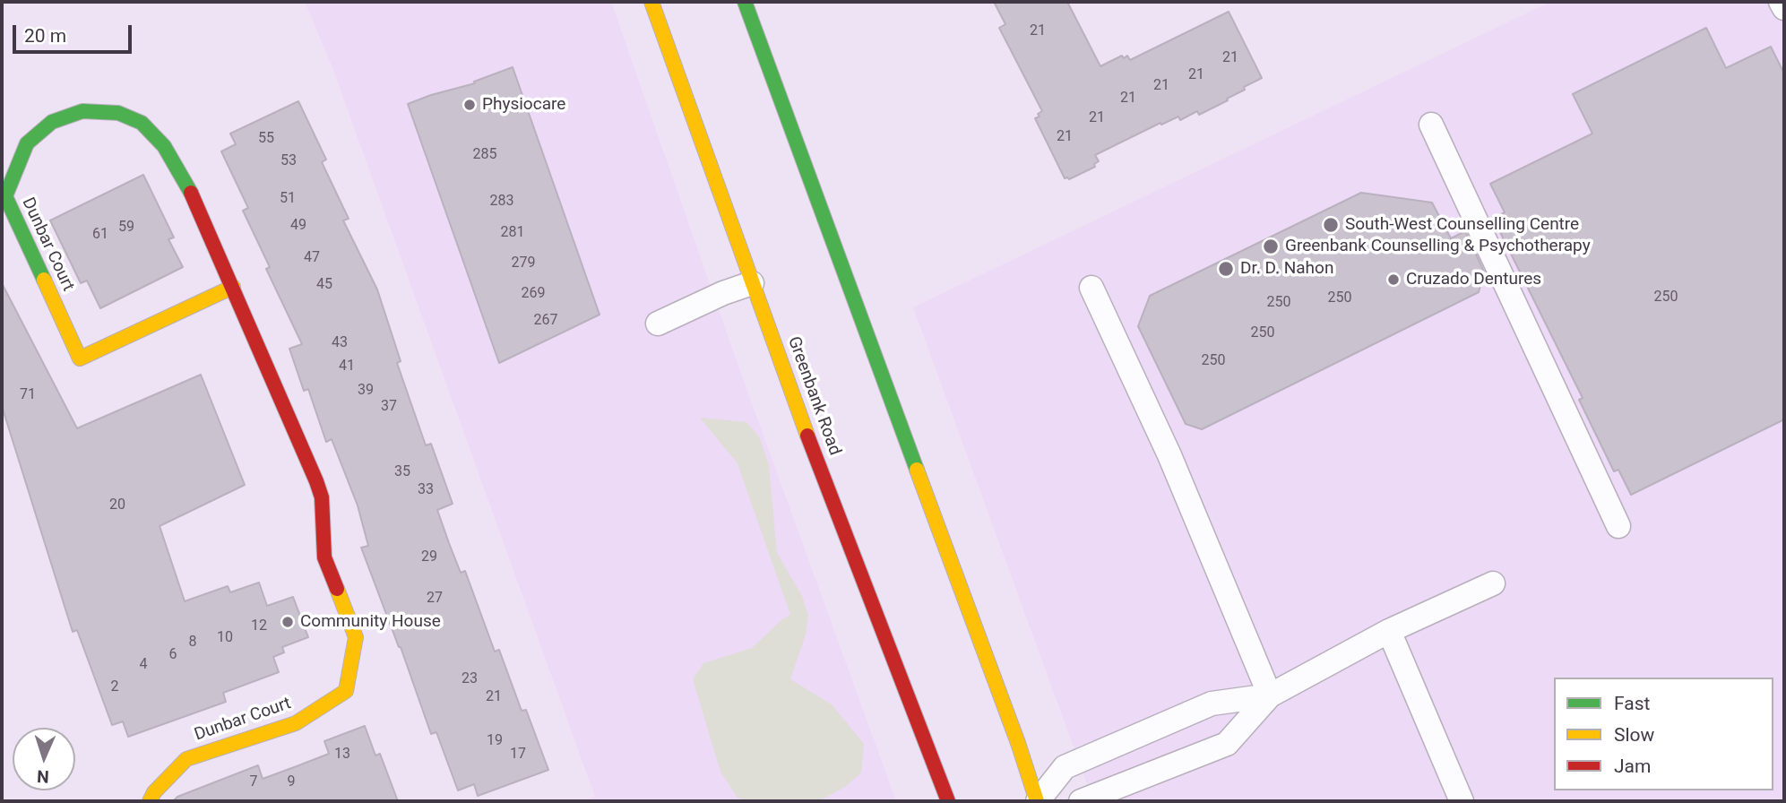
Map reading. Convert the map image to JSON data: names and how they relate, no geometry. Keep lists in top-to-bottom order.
{
  "streets": {
    "main road": ["Dunbar Court", "Greenbank Road"]
  },
  "places": [
    "Physiocare",
    "South-West Counselling Centre",
    "Greenbank Counselling & Psychotherapy",
    "Dr. D. Nahon",
    "Cruzado Dentures",
    "Community House"
  ],
  "house_numbers": [
    "21",
    "21",
    "21",
    "21",
    "21",
    "21",
    "21",
    "55",
    "285",
    "53",
    "51",
    "283",
    "49",
    "59",
    "281",
    "61",
    "47",
    "279",
    "45",
    "269",
    "250",
    "250",
    "250",
    "267",
    "250",
    "43",
    "250",
    "41",
    "39",
    "71",
    "37",
    "35",
    "33",
    "20",
    "29",
    "27",
    "12",
    "10",
    "8",
    "6",
    "4",
    "23",
    "2",
    "21",
    "19",
    "13",
    "17",
    "7",
    "9"
  ],
  "legend": ["Fast", "Slow", "Jam"],
  "scale_bar": "20 m",
  "north": "bottom"
}
